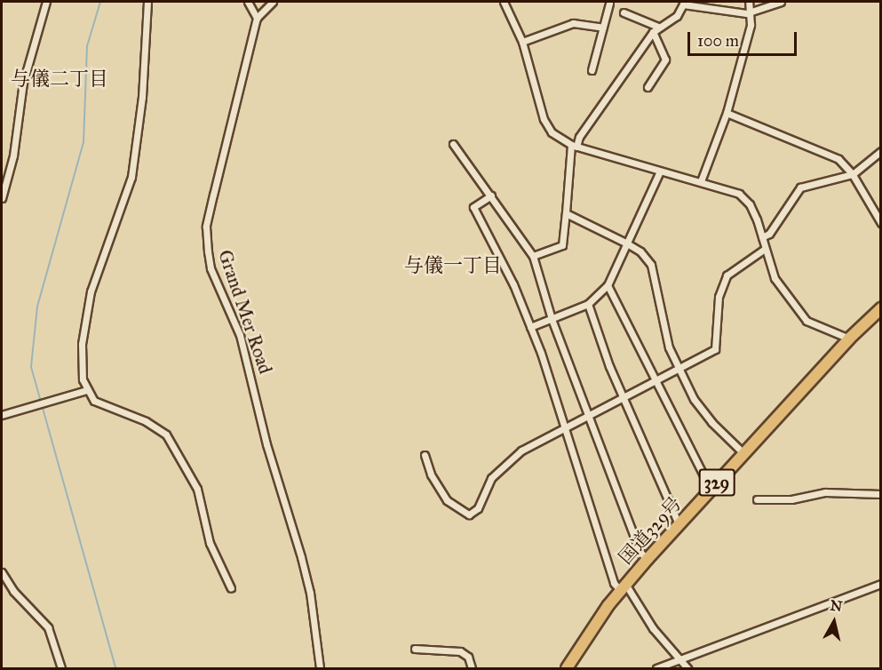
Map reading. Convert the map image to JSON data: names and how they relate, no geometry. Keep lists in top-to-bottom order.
{
  "streets": {
    "highway": ["329", "国道329号"],
    "street": ["Grand Mer Road"]
  },
  "districts": ["与儀二丁目", "与儀一丁目"],
  "scale_bar": "100 m",
  "north": "top"
}
